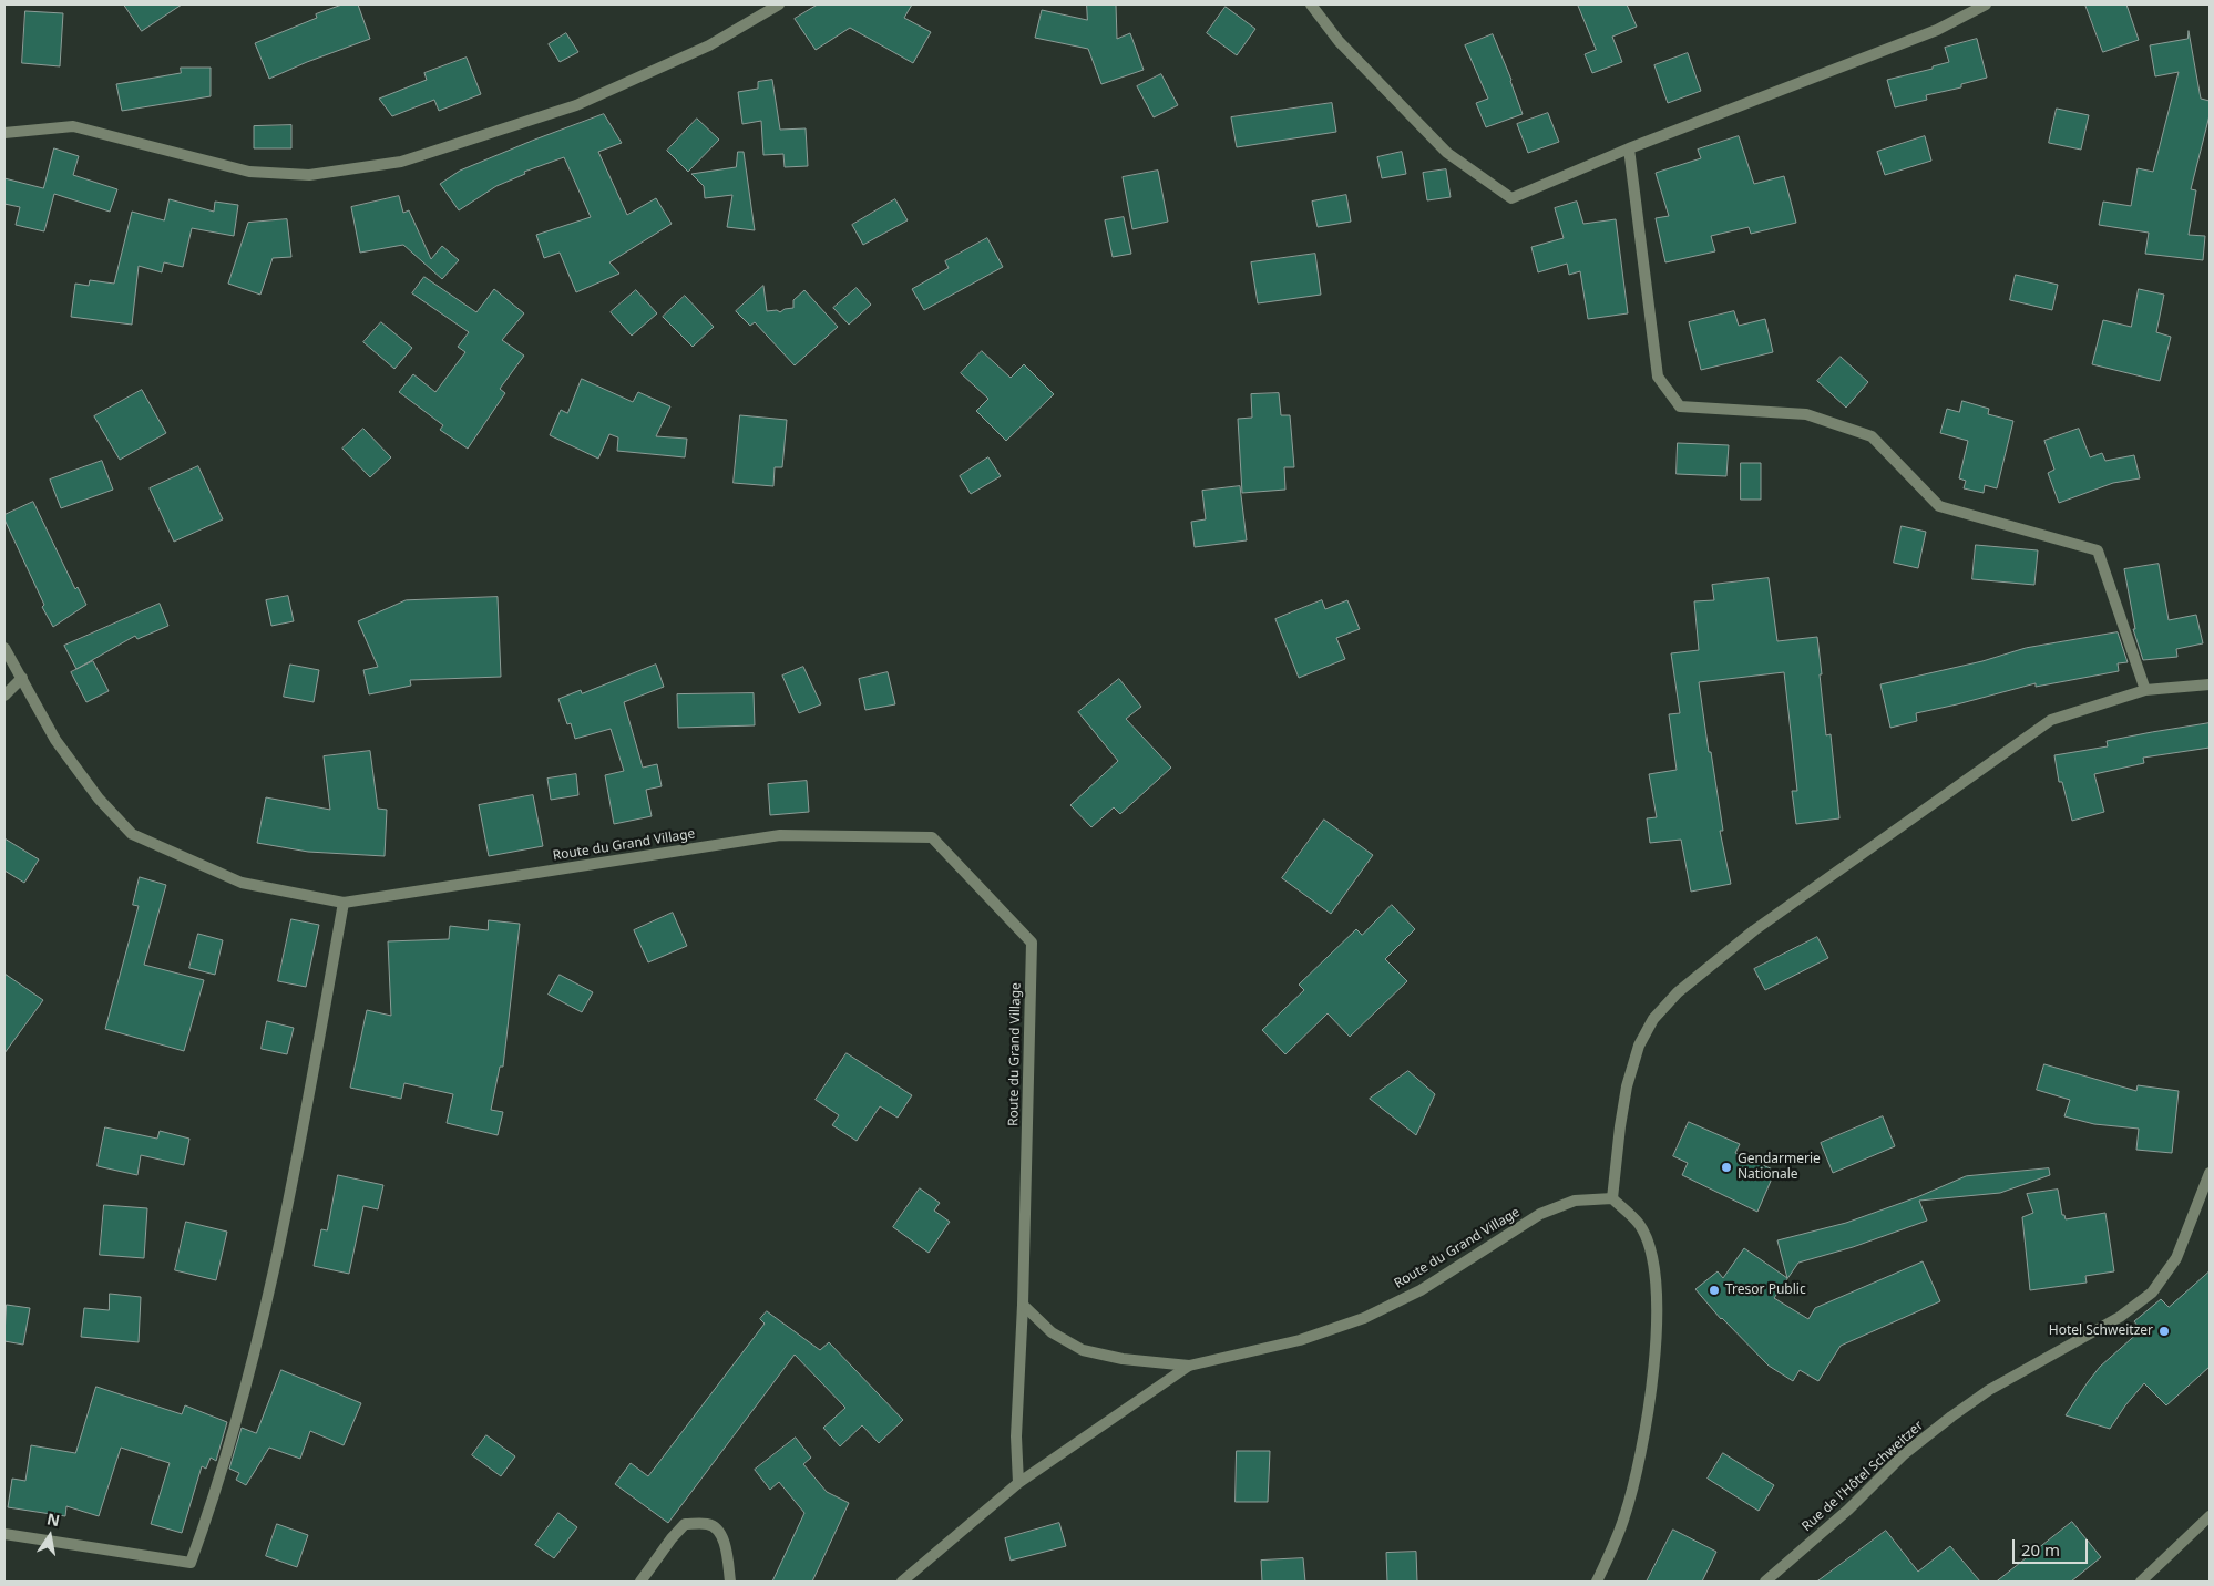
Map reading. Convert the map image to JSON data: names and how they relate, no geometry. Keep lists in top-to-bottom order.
{
  "streets": {
    "street": ["Route du Grand Village", "Rue de l'Hôtel Schweitzer"]
  },
  "places": ["Gendarmerie Nationale", "Tresor Public", "Hotel Schweitzer"],
  "scale_bar": "20 m",
  "north": "top"
}
